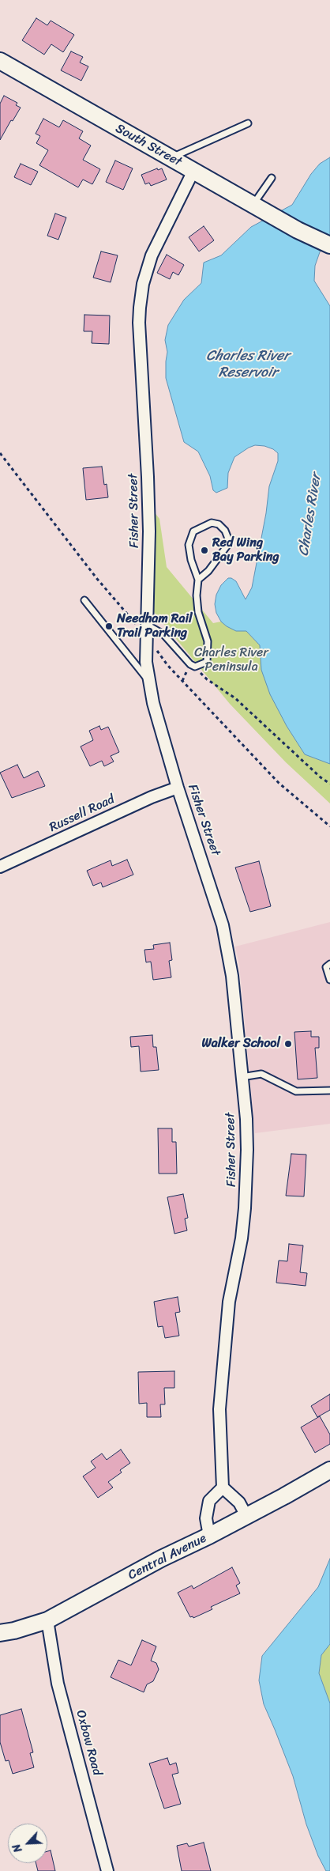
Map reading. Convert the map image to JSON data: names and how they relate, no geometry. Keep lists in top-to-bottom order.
{
  "streets": {
    "street": [
      "South Street",
      "Fisher Street",
      "Russell Road",
      "Central Avenue",
      "Oxbow Road"
    ]
  },
  "crossings": [
    ["South Street", "Fisher Street"],
    ["Fisher Street", "Russell Road"],
    ["Central Avenue", "Oxbow Road"]
  ],
  "water": ["Charles River Reservoir", "Charles River"],
  "parks": ["Charles River Peninsula"],
  "places": ["Red Wing Bay Parking", "Needham Rail Trail Parking", "Walker School"],
  "north": "bottom left"
}
